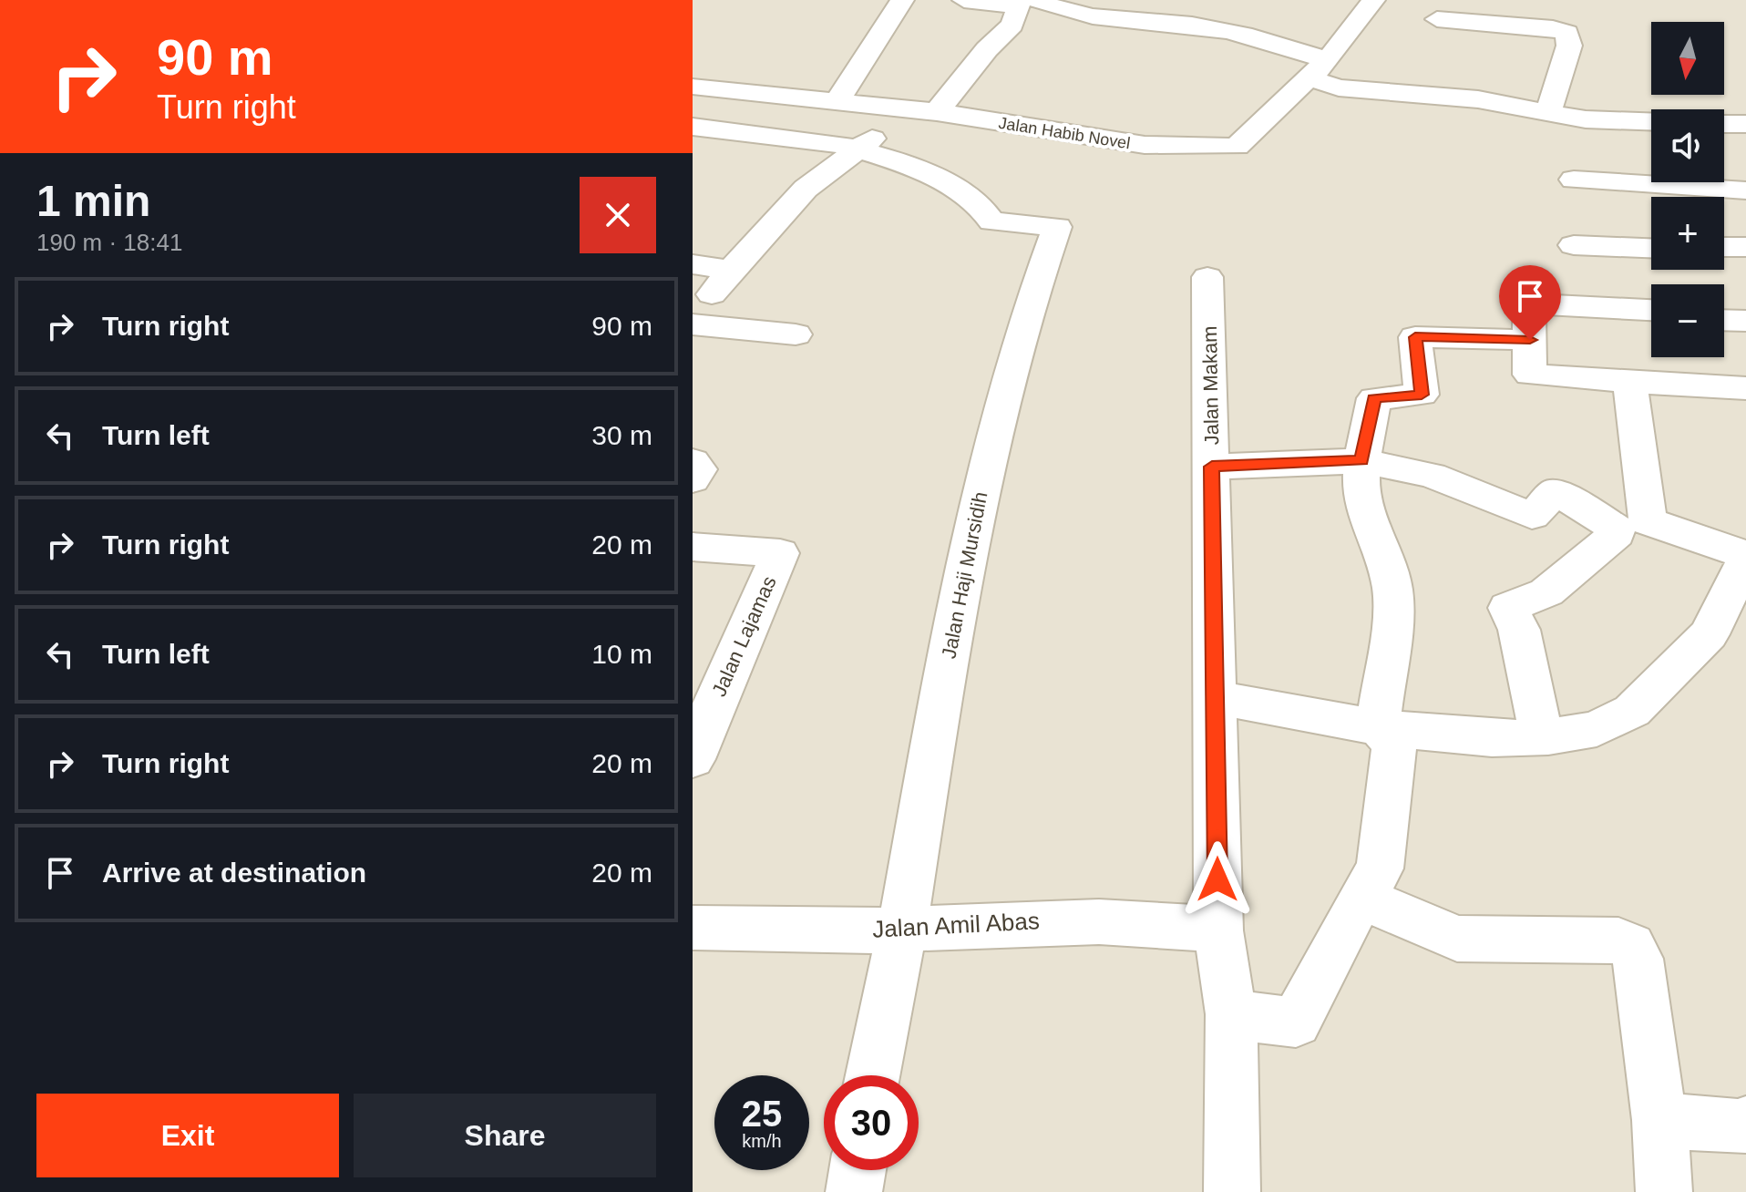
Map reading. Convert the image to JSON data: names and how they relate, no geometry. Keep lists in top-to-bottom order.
{
  "streets": {
    "street": [
      "Jalan Habib Novel",
      "Jalan Makam",
      "Jalan Haji Mursidih",
      "Jalan Lajamas",
      "Jalan Amil Abas"
    ]
  },
  "crossings": [
    ["Jalan Makam", "Jalan Amil Abas"],
    ["Jalan Haji Mursidih", "Jalan Amil Abas"]
  ],
  "north": "bottom",
  "page": {
    "turn": ["90 m", "Turn right"],
    "map_buttons": ["+", "−"],
    "heading": ["1 min", "190 m · 18:41"],
    "list": [
      {
        "name": "Turn right",
        "value": "90 m"
      },
      {
        "name": "Turn left",
        "value": "30 m"
      },
      {
        "name": "Turn right",
        "value": "20 m"
      },
      {
        "name": "Turn left",
        "value": "10 m"
      },
      {
        "name": "Turn right",
        "value": "20 m"
      },
      {
        "name": "Arrive at destination",
        "value": "20 m"
      }
    ],
    "speed": "25 km/h",
    "limit": "30",
    "buttons": ["Exit", "Share"]
  }
}
